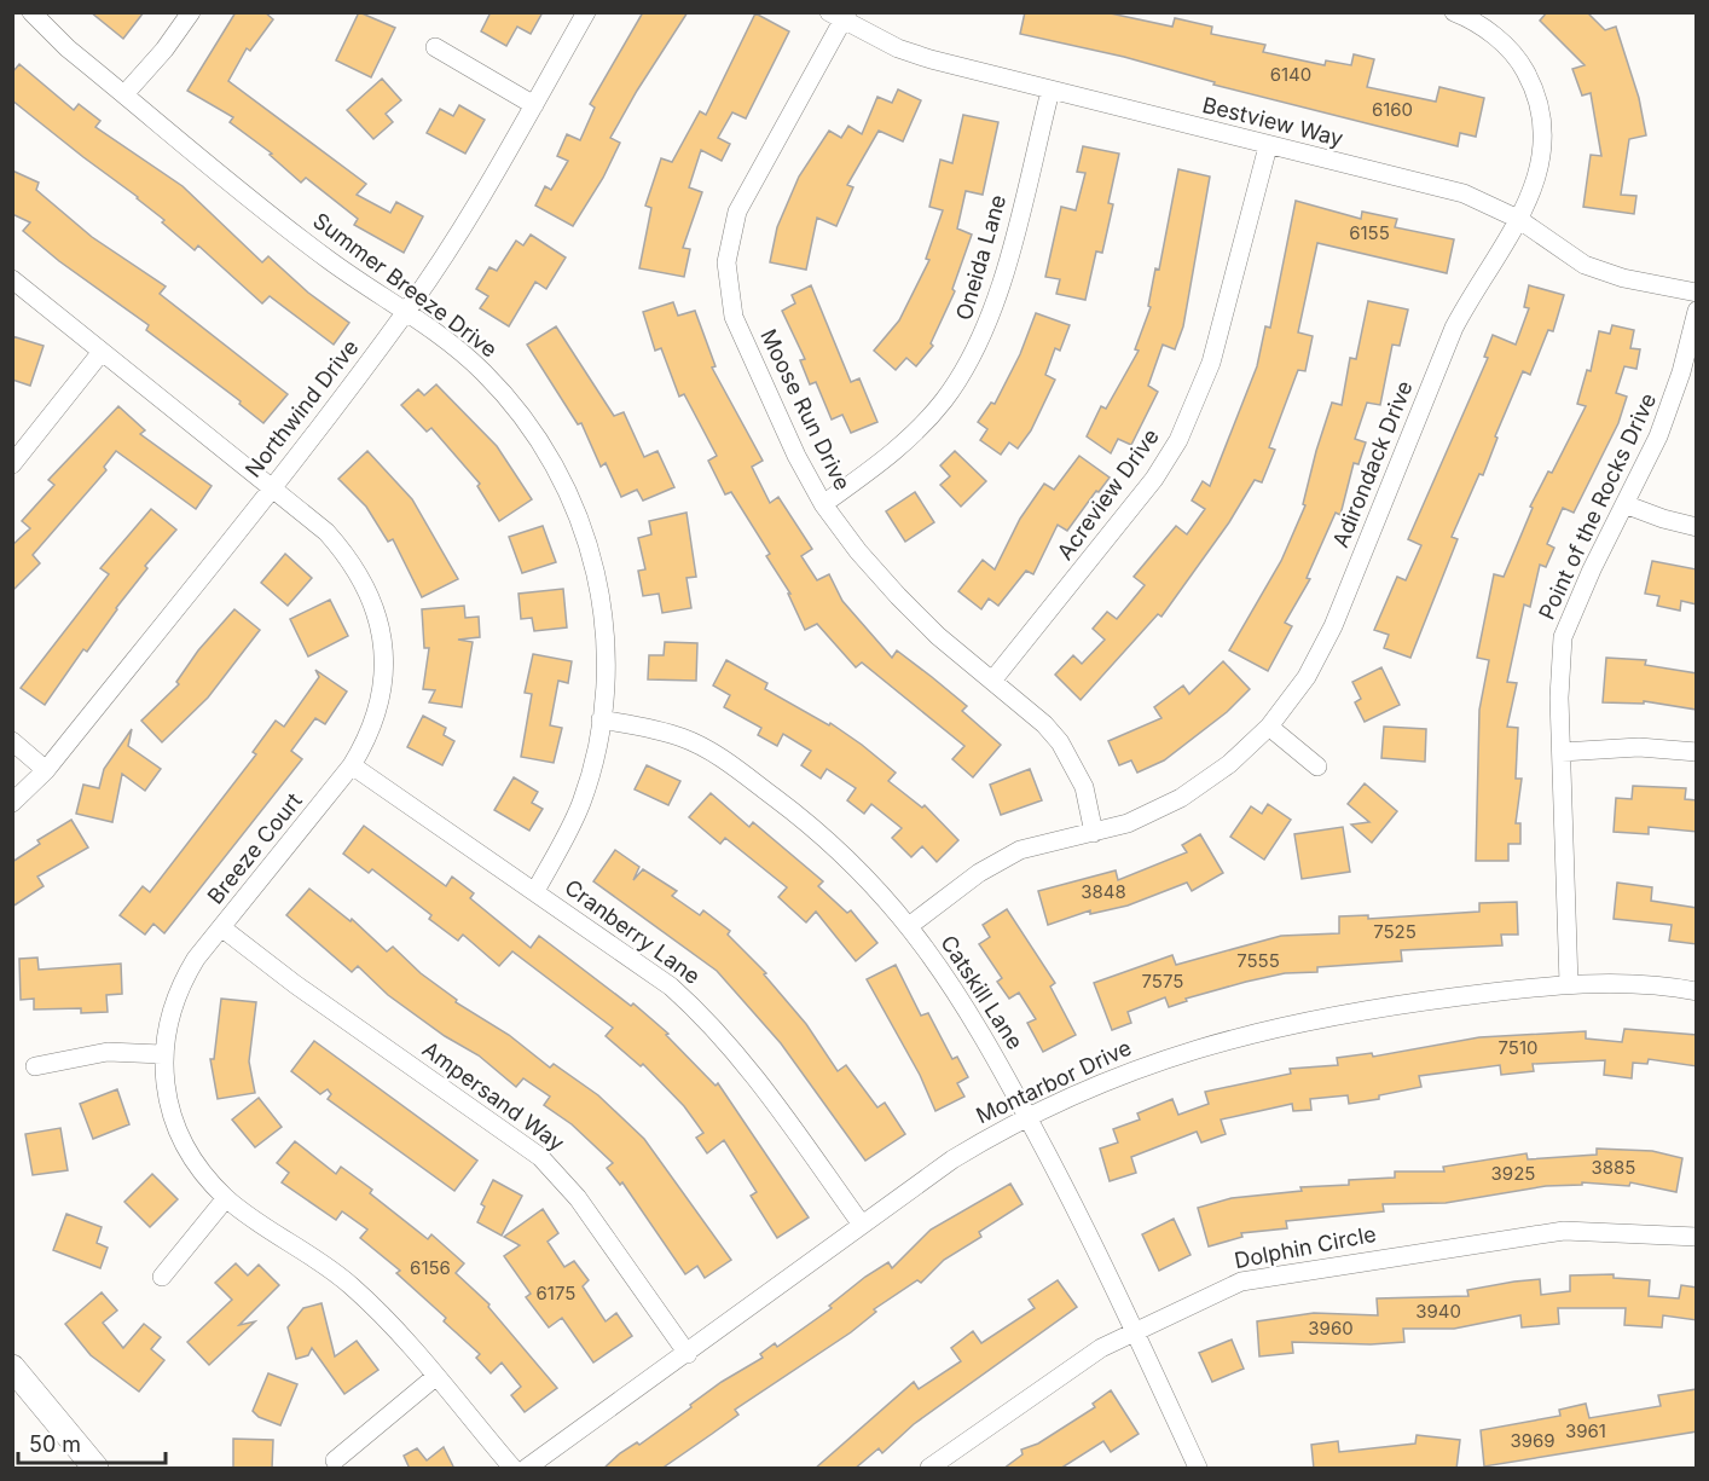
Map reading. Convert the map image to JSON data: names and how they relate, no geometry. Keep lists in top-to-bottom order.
{
  "streets": {
    "street": [
      "Bestview Way",
      "Oneida Lane",
      "Summer Breeze Drive",
      "Northwind Drive",
      "Moose Run Drive",
      "Adirondack Drive",
      "Acreview Drive",
      "Point of the Rocks Drive",
      "Breeze Court",
      "Cranberry Lane",
      "Catskill Lane",
      "Montarbor Drive",
      "Ampersand Way",
      "Dolphin Circle"
    ]
  },
  "crossings": [
    ["Bestview Way", "Oneida Lane"],
    ["Bestview Way", "Moose Run Drive"],
    ["Bestview Way", "Adirondack Drive"],
    ["Bestview Way", "Acreview Drive"],
    ["Oneida Lane", "Moose Run Drive"],
    ["Summer Breeze Drive", "Northwind Drive"],
    ["Summer Breeze Drive", "Cranberry Lane"],
    ["Summer Breeze Drive", "Catskill Lane"],
    ["Northwind Drive", "Breeze Court"],
    ["Moose Run Drive", "Adirondack Drive"],
    ["Moose Run Drive", "Acreview Drive"],
    ["Adirondack Drive", "Catskill Lane"],
    ["Point of the Rocks Drive", "Montarbor Drive"],
    ["Breeze Court", "Cranberry Lane"],
    ["Breeze Court", "Ampersand Way"],
    ["Cranberry Lane", "Montarbor Drive"],
    ["Catskill Lane", "Montarbor Drive"],
    ["Catskill Lane", "Dolphin Circle"],
    ["Montarbor Drive", "Ampersand Way"]
  ],
  "house_numbers": [
    "6140",
    "6160",
    "6155",
    "3848",
    "7525",
    "7555",
    "7575",
    "7510",
    "3885",
    "3925",
    "6156",
    "6175",
    "3940",
    "3960",
    "3961",
    "3969"
  ],
  "scale_bar": "50 m"
}
